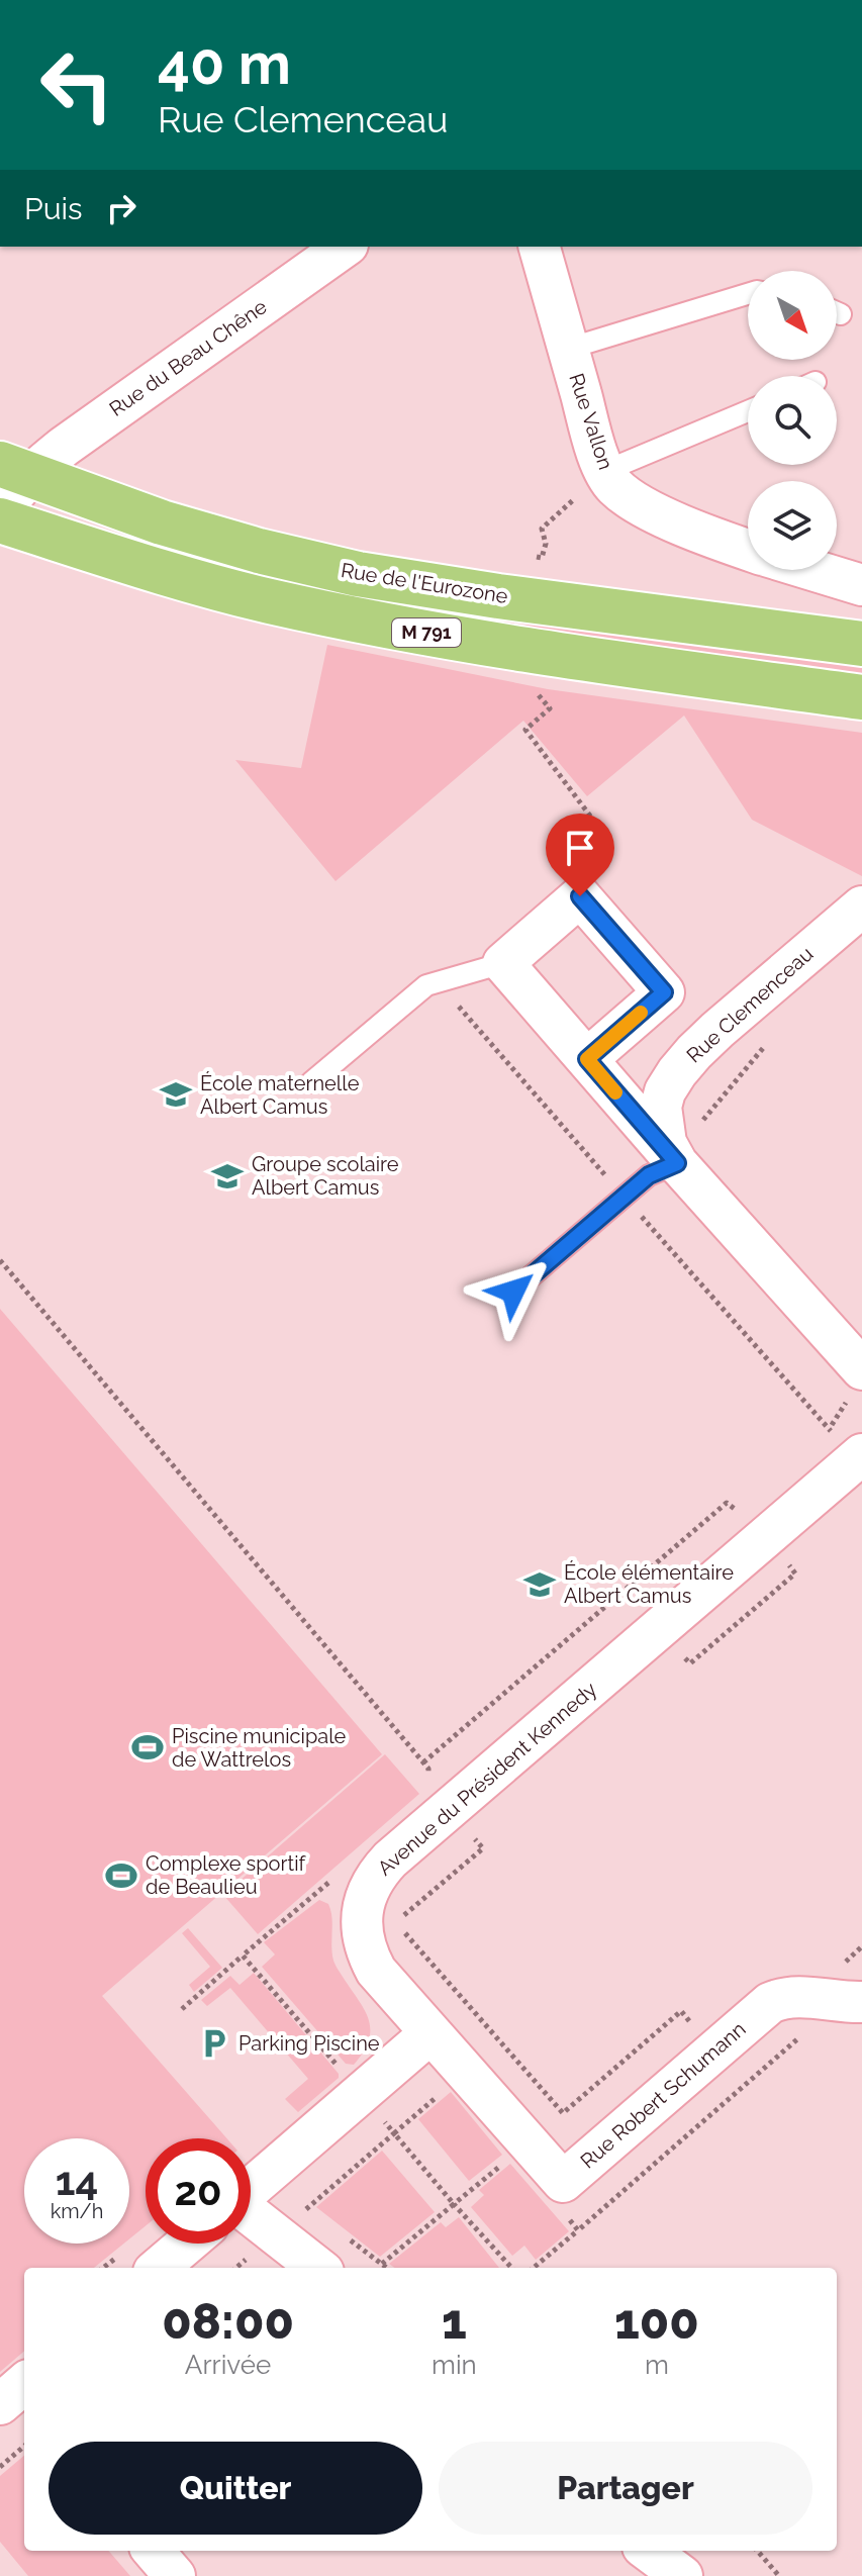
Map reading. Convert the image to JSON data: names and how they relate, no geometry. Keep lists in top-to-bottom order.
{
  "streets": {
    "main road": ["Rue de l'Eurozone", "M 791"],
    "street": [
      "Rue du Beau Chêne",
      "Rue Vallon",
      "Rue Clemenceau",
      "Avenue du Président Kennedy",
      "Rue Robert Schumann"
    ]
  },
  "crossings": [
    ["Rue du Beau Chêne", "Rue de l'Eurozone"],
    ["Rue du Beau Chêne", "M 791"],
    ["Avenue du Président Kennedy", "Rue Robert Schumann"]
  ],
  "places": {
    "school or university": ["École maternelle Albert Camus", "Groupe scolaire Albert Camus", "École élémentaire Albert Camus"],
    "sports": ["Piscine municipale de Wattrelos", "Complexe sportif de Beaulieu"],
    "parking": ["Parking Piscine"]
  },
  "north": "bottom right",
  "page": {
    "turn": ["40 m", "Rue Clemenceau"],
    "then": "Puis",
    "speed": "14 km/h",
    "limit": "20",
    "eta": [
      "08:00",
      "Arrivée",
      "1",
      "min",
      "100",
      "m"
    ],
    "buttons": ["Quitter", "Partager"]
  }
}
